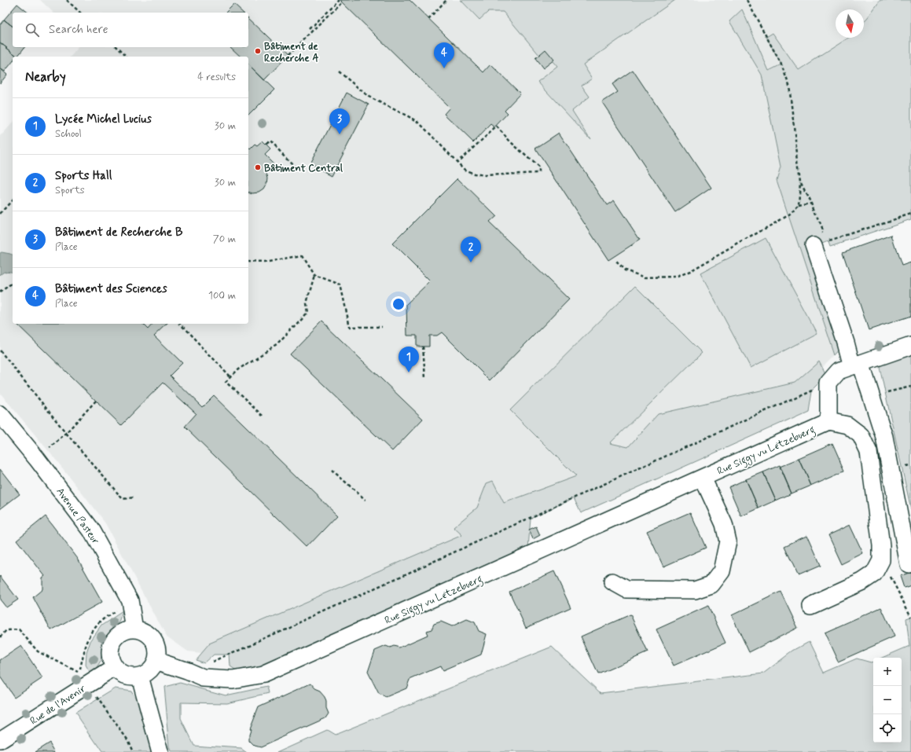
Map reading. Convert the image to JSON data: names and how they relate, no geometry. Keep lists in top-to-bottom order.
{
  "streets": {
    "street": ["Rue Siggy vu Lëtzebuerg", "Avenue Pasteur", "Rue de l'Avenir"]
  },
  "crossings": [
    ["Rue Siggy vu Lëtzebuerg", "Avenue Pasteur"],
    ["Rue Siggy vu Lëtzebuerg", "Rue de l'Avenir"],
    ["Avenue Pasteur", "Rue de l'Avenir"]
  ],
  "places": ["Bâtiment de Recherche A", "Bâtiment Central"],
  "north": "bottom",
  "page": {
    "search": "Search here",
    "pins": [
      "4",
      "3",
      "2",
      "1"
    ],
    "heading": ["Nearby", "4 results"],
    "list": [
      {
        "mark": "1",
        "name": "Lycée Michel Lucius",
        "note": "School",
        "value": "30 m"
      },
      {
        "mark": "2",
        "name": "Sports Hall",
        "note": "Sports",
        "value": "30 m"
      },
      {
        "mark": "3",
        "name": "Bâtiment de Recherche B",
        "note": "Place",
        "value": "70 m"
      },
      {
        "mark": "4",
        "name": "Bâtiment des Sciences",
        "note": "Place",
        "value": "100 m"
      }
    ],
    "map_buttons": ["+", "−"]
  }
}
